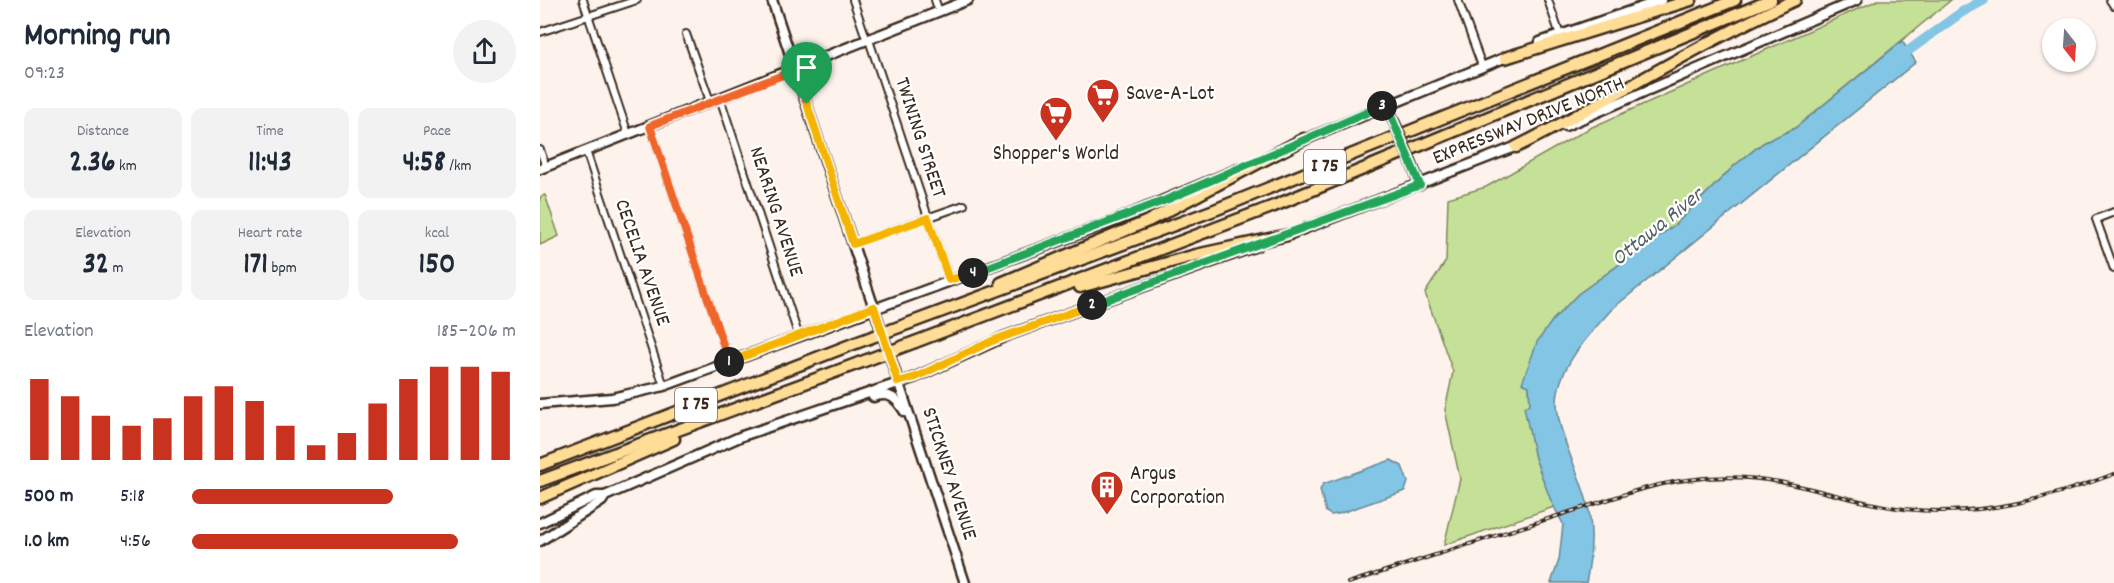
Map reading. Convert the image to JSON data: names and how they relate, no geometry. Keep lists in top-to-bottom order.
{
  "streets": {
    "highway": ["I 75"],
    "main road": ["EXPRESSWAY DRIVE NORTH", "STICKNEY AVENUE"],
    "street": ["TWINING STREET", "NEARING AVENUE", "CECELIA AVENUE"]
  },
  "crossings": [
    ["EXPRESSWAY DRIVE NORTH", "STICKNEY AVENUE"]
  ],
  "water": ["Ottawa River"],
  "places": {
    "supermarket": ["Save-A-Lot", "Shopper's World"],
    "building": ["Argus Corporation"]
  },
  "north": "bottom",
  "page": {
    "heading": ["Morning run", "09:23"],
    "pins": [
      "3",
      "4",
      "2",
      "1"
    ],
    "stats": [
      ["Distance", "2.36 km"],
      ["Time", "11:43"],
      ["Pace", "4:58 /km"],
      ["Elevation", "32 m"],
      ["Heart rate", "171 bpm"],
      ["kcal", "150"]
    ],
    "chart": ["Elevation", "185–206 m"],
    "list": [
      {
        "name": "500 m",
        "note": "5:18"
      },
      {
        "name": "1.0 km",
        "note": "4:56"
      }
    ]
  }
}
